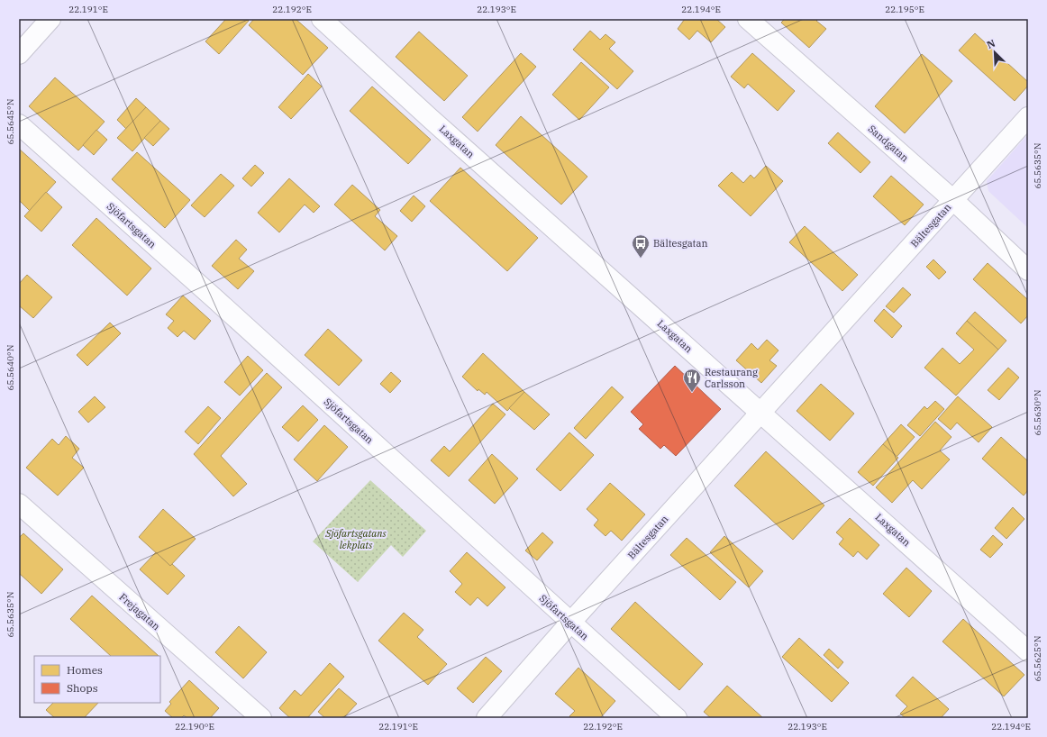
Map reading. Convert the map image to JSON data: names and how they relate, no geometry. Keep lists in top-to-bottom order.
{
  "streets": {
    "street": [
      "Laxgatan",
      "Sandgatan",
      "Sjöfartsgatan",
      "Bältesgatan",
      "Frejagatan"
    ]
  },
  "crossings": [
    ["Laxgatan", "Bältesgatan"],
    ["Sandgatan", "Bältesgatan"],
    ["Sjöfartsgatan", "Bältesgatan"]
  ],
  "parks": ["Sjöfartsgatans lekplats"],
  "places": {
    "bus stop": ["Bältesgatan"],
    "restaurant": ["Restaurang Carlsson"]
  },
  "legend": ["Homes", "Shops"],
  "north": "top left",
  "coordinates": [
    "22.191°E",
    "22.192°E",
    "22.193°E",
    "22.194°E",
    "22.195°E",
    "65.5645°N",
    "65.5635°N",
    "65.5640°N",
    "65.5630°N",
    "65.5625°N",
    "22.190°E"
  ]
}
